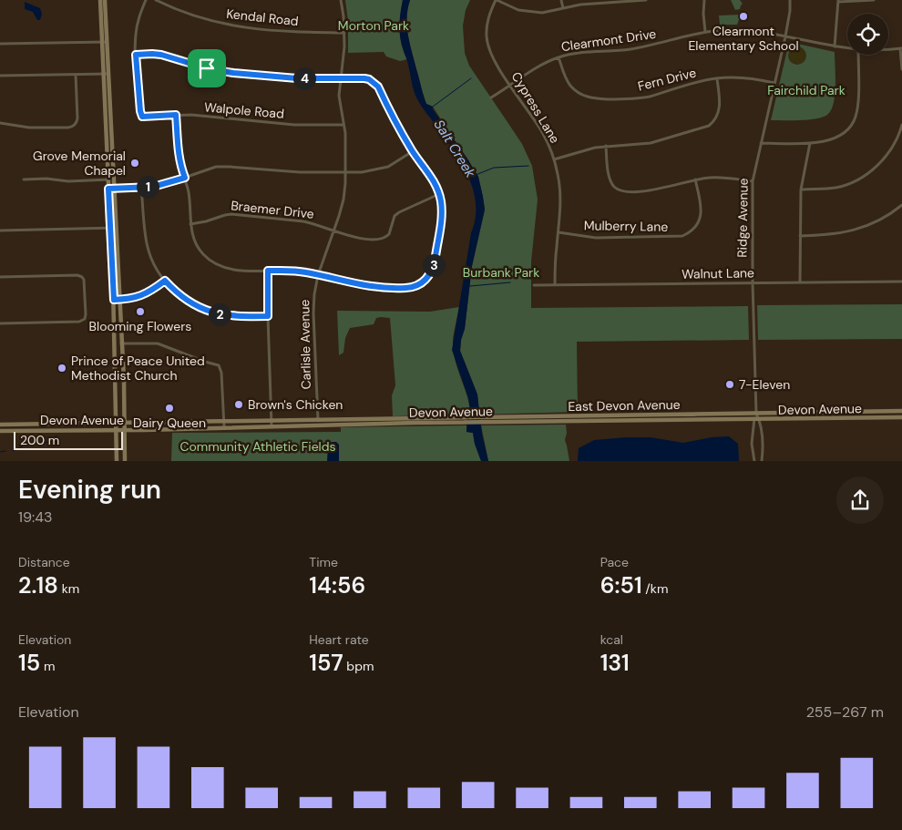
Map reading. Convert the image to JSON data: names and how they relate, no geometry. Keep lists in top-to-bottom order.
{
  "streets": {
    "main road": ["East Devon Avenue", "Devon Avenue"],
    "street": [
      "Kendal Road",
      "Clearmont Drive",
      "Fern Drive",
      "Cypress Lane",
      "Walpole Road",
      "Braemer Drive",
      "Ridge Avenue",
      "Mulberry Lane",
      "Walnut Lane",
      "Carlisle Avenue"
    ]
  },
  "crossings": [
    ["Kendal Road", "Carlisle Avenue"],
    ["Clearmont Drive", "Fern Drive"],
    ["Clearmont Drive", "Cypress Lane"],
    ["Clearmont Drive", "Ridge Avenue"],
    ["Fern Drive", "Ridge Avenue"],
    ["Cypress Lane", "Mulberry Lane"],
    ["Cypress Lane", "Walnut Lane"],
    ["Walpole Road", "Carlisle Avenue"],
    ["Braemer Drive", "Carlisle Avenue"],
    ["Ridge Avenue", "Walnut Lane"],
    ["Ridge Avenue", "East Devon Avenue"],
    ["Carlisle Avenue", "Devon Avenue"],
    ["East Devon Avenue", "Devon Avenue"]
  ],
  "water": ["Salt Creek"],
  "parks": [
    "Morton Park",
    "Fairchild Park",
    "Burbank Park",
    "Community Athletic Fields"
  ],
  "places": [
    "Clearmont Elementary School",
    "Grove Memorial Chapel",
    "Blooming Flowers",
    "Prince of Peace United Methodist Church",
    "7-Eleven",
    "Brown's Chicken",
    "Dairy Queen"
  ],
  "scale_bar": "200 m",
  "page": {
    "pins": [
      "4",
      "1",
      "3",
      "2"
    ],
    "scale": "200 m",
    "heading": ["Evening run", "19:43"],
    "stats": [
      ["Distance", "2.18 km"],
      ["Time", "14:56"],
      ["Pace", "6:51 /km"],
      ["Elevation", "15 m"],
      ["Heart rate", "157 bpm"],
      ["kcal", "131"]
    ],
    "chart": ["Elevation", "255–267 m"]
  }
}
